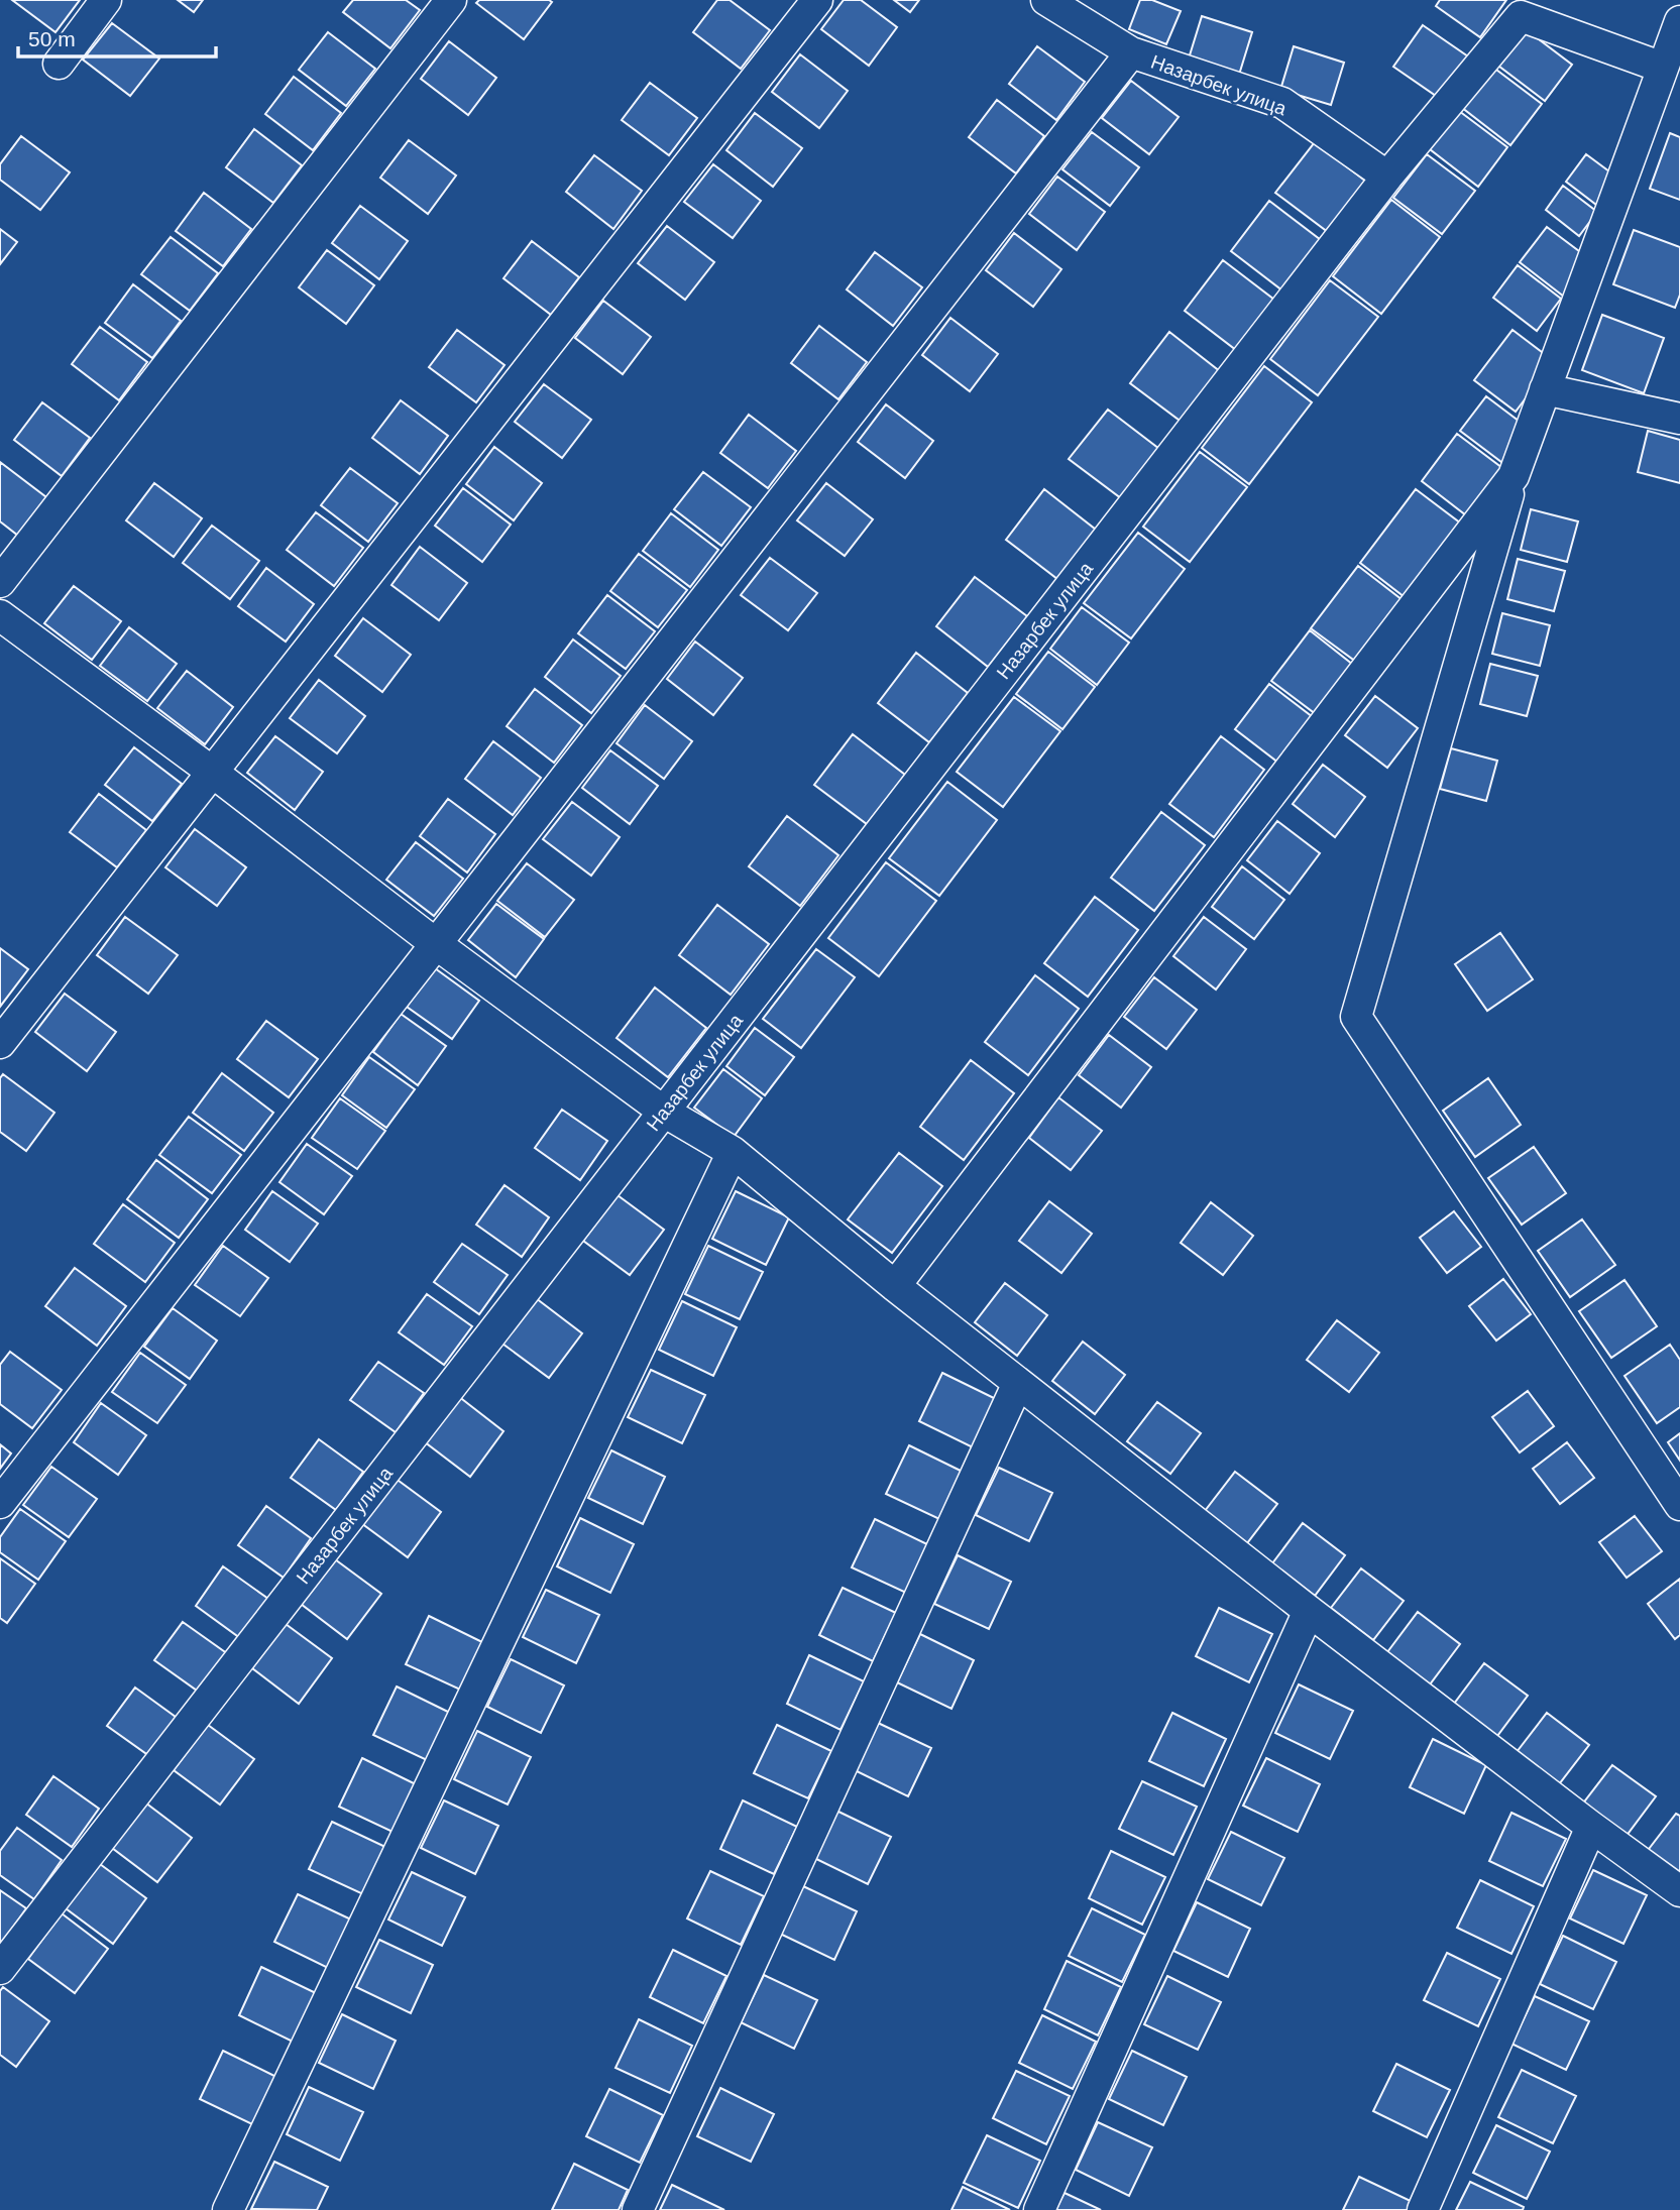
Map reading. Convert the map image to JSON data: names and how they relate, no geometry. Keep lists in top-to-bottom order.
{
  "streets": {
    "street": ["Назарбек улица"]
  },
  "scale_bar": "50 m"
}
